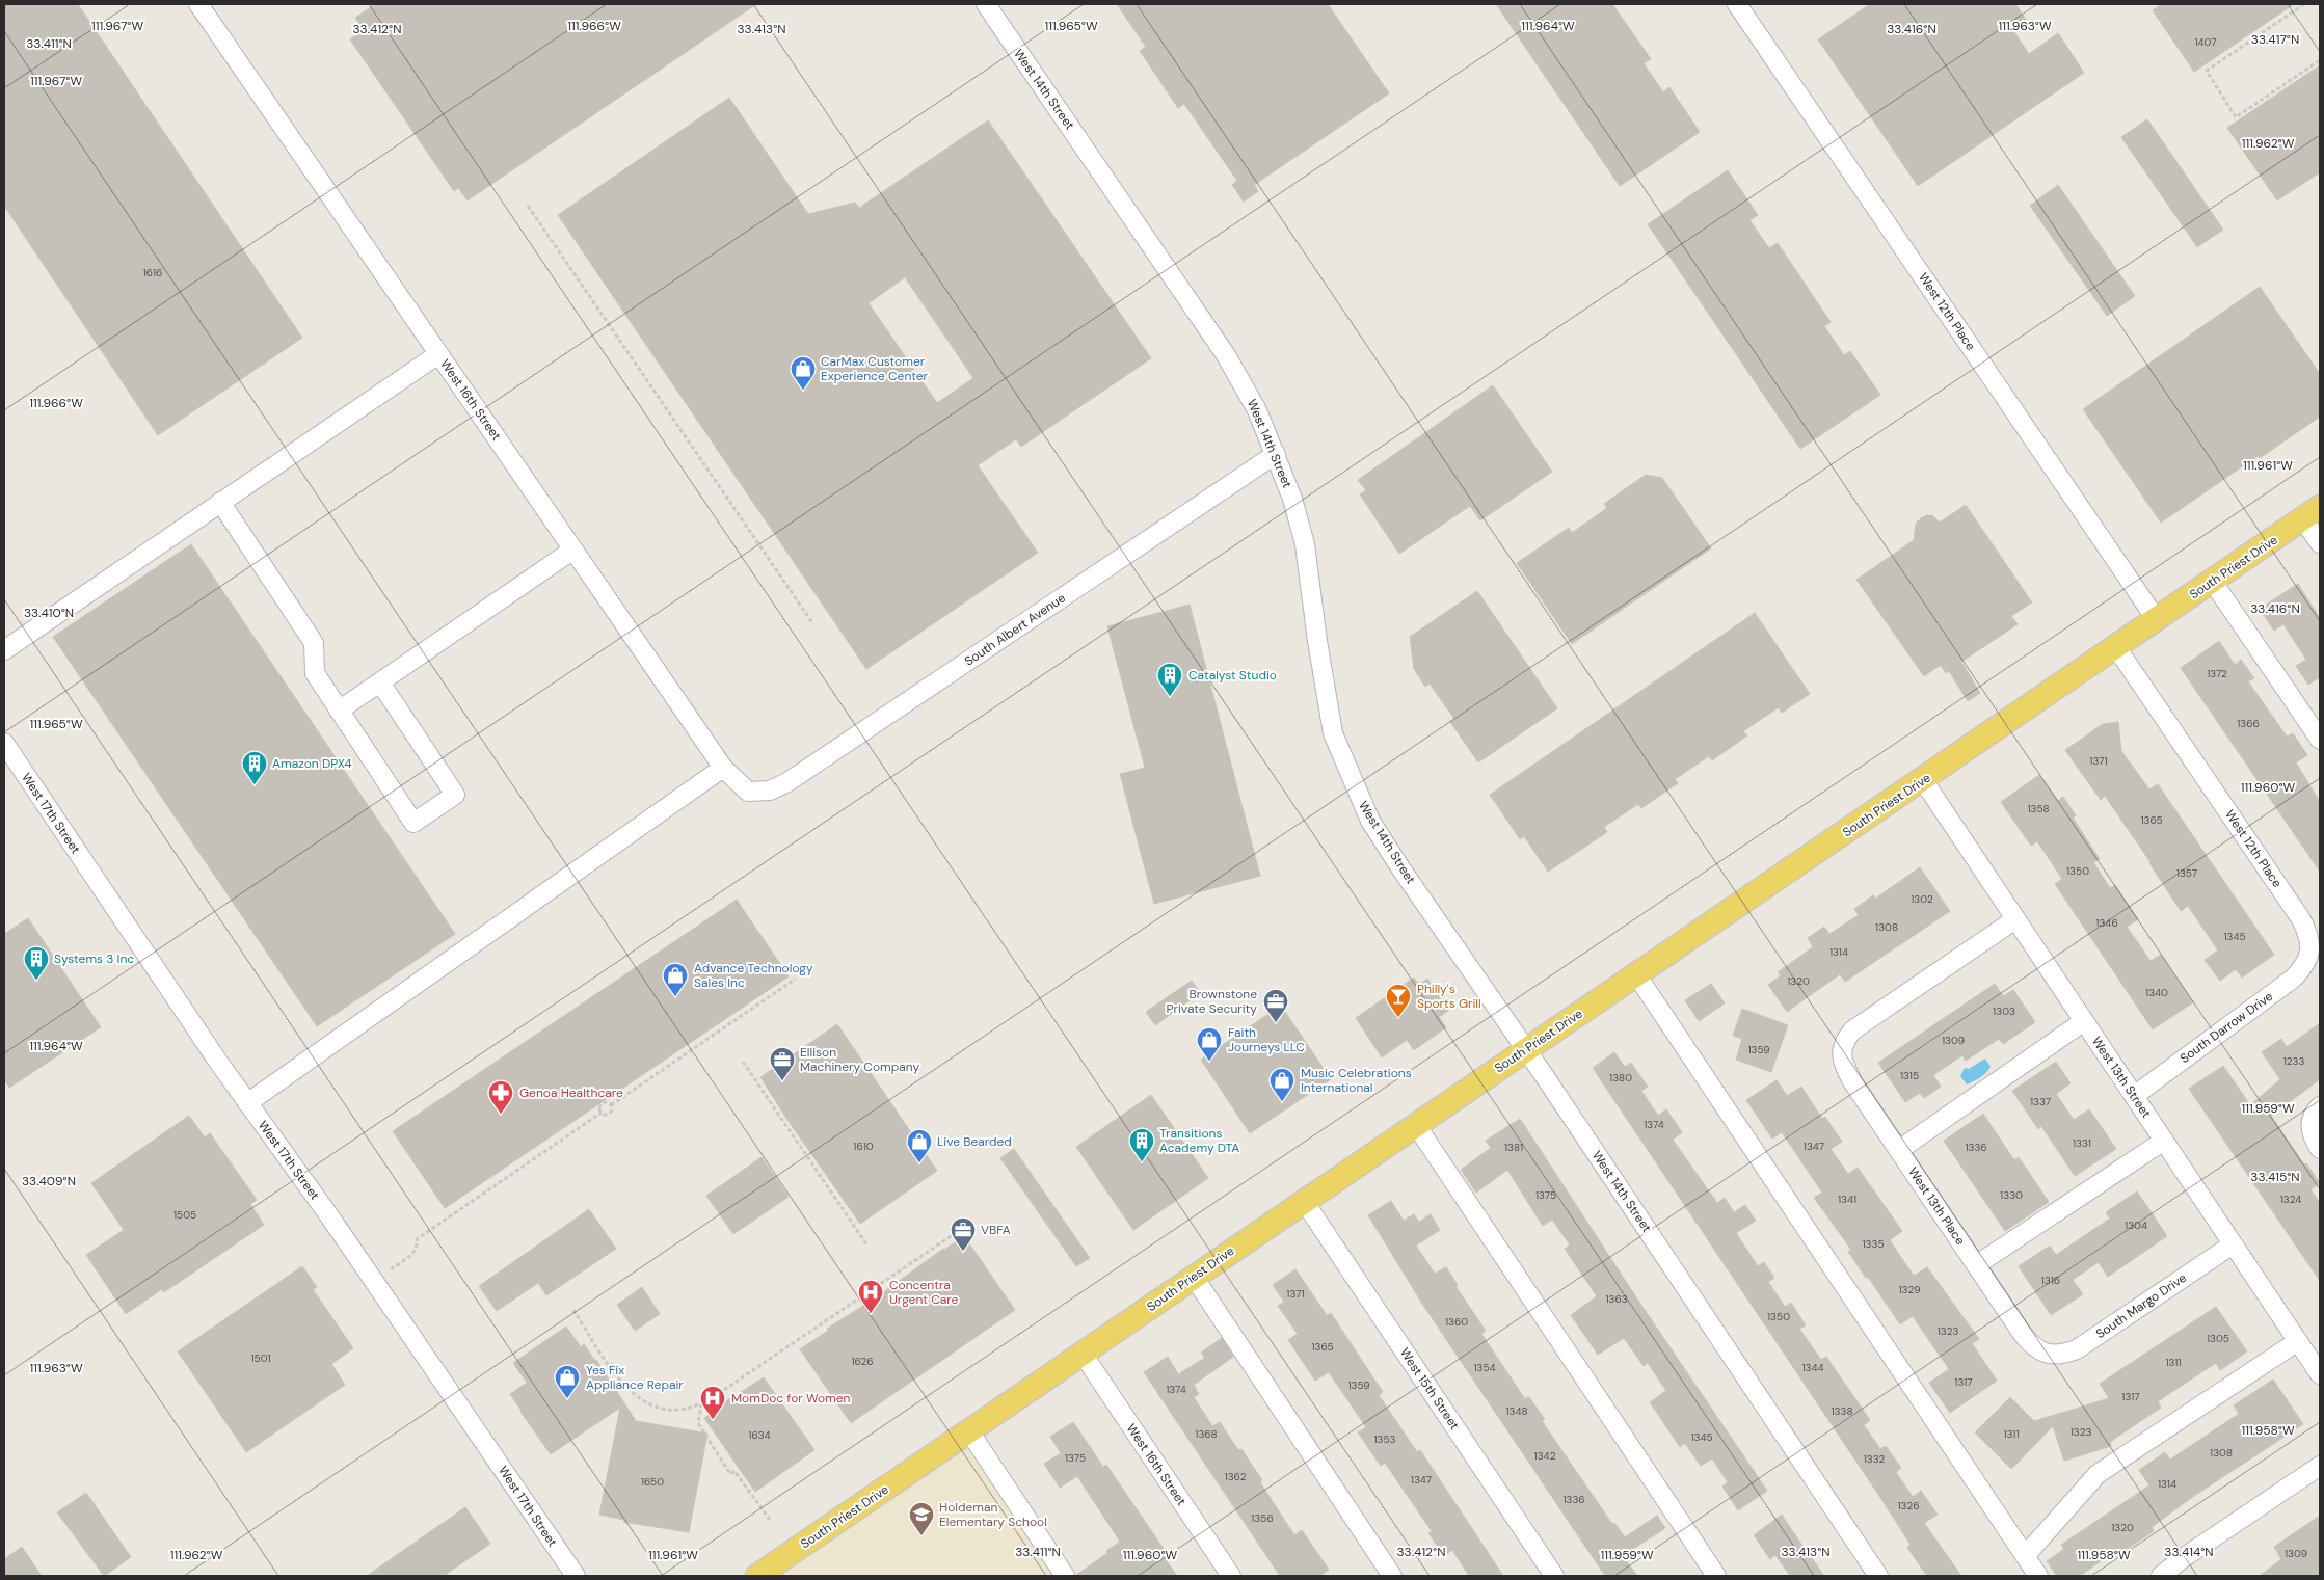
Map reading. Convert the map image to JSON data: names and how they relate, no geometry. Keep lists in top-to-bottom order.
{
  "streets": {
    "main road": ["South Priest Drive"],
    "street": [
      "West 14th Street",
      "West 12th Place",
      "West 16th Street",
      "South Albert Avenue",
      "West 17th Street",
      "South Darrow Drive",
      "West 13th Street",
      "West 13th Place",
      "South Margo Drive",
      "West 15th Street"
    ]
  },
  "crossings": [
    ["West 14th Street", "South Priest Drive"],
    ["West 14th Street", "South Albert Avenue"],
    ["West 12th Place", "South Priest Drive"],
    ["West 12th Place", "South Darrow Drive"],
    ["West 16th Street", "South Priest Drive"],
    ["West 16th Street", "South Albert Avenue"],
    ["South Priest Drive", "West 13th Street"],
    ["South Priest Drive", "West 15th Street"],
    ["South Darrow Drive", "West 13th Street"],
    ["West 13th Street", "West 13th Place"],
    ["West 13th Street", "South Margo Drive"],
    ["West 13th Place", "South Margo Drive"]
  ],
  "places": {
    "shop": [
      "CarMax Customer Experience Center",
      "Advance Technology Sales Inc",
      "Faith Journeys LLC",
      "Music Celebrations International",
      "Live Bearded",
      "Yes Fix Appliance Repair"
    ],
    "building": [
      "Catalyst Studio",
      "Amazon DPX4",
      "Systems 3 Inc",
      "Transitions Academy DTA"
    ],
    "bar": ["Philly's Sports Grill"],
    "office": ["Brownstone Private Security", "Ellison Machinery Company", "VBFA"],
    "pharmacy": ["Genoa Healthcare"],
    "hospital": ["Concentra Urgent Care", "MomDoc for Women"],
    "school or university": ["Holdeman Elementary School"]
  },
  "house_numbers": [
    "1407",
    "1616",
    "1372",
    "1366",
    "1371",
    "1358",
    "1365",
    "1350",
    "1357",
    "1302",
    "1346",
    "1308",
    "1345",
    "1314",
    "1320",
    "1340",
    "1303",
    "1309",
    "1359",
    "1233",
    "1315",
    "1380",
    "1337",
    "1374",
    "1331",
    "1610",
    "1347",
    "1381",
    "1336",
    "1375",
    "1330",
    "1341",
    "1324",
    "1505",
    "1304",
    "1335",
    "1316",
    "1329",
    "1371",
    "1363",
    "1350",
    "1360",
    "1323",
    "1305",
    "1365",
    "1501",
    "1626",
    "1311",
    "1354",
    "1344",
    "1317",
    "1359",
    "1374",
    "1317",
    "1348",
    "1338",
    "1323",
    "1368",
    "1311",
    "1634",
    "1345",
    "1353",
    "1308",
    "1342",
    "1375",
    "1332",
    "1362",
    "1347",
    "1650",
    "1314",
    "1336",
    "1326",
    "1356",
    "1320",
    "1309"
  ],
  "coordinates": [
    "111.967°W",
    "111.966°W",
    "111.965°W",
    "111.964°W",
    "111.963°W",
    "33.416°N",
    "33.412°N",
    "33.413°N",
    "33.417°N",
    "33.411°N",
    "111.962°W",
    "111.961°W",
    "33.410°N",
    "111.960°W",
    "111.959°W",
    "33.415°N",
    "33.409°N",
    "111.958°W",
    "33.414°N"
  ]
}
